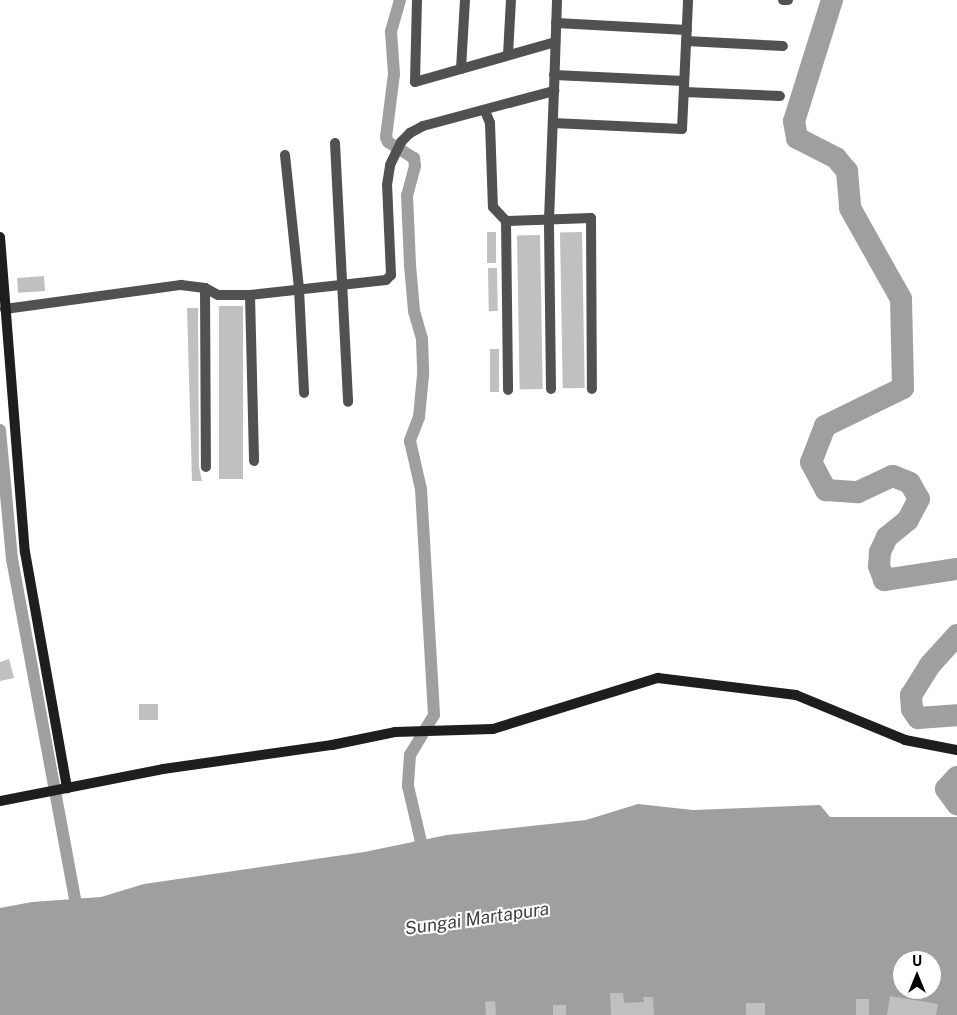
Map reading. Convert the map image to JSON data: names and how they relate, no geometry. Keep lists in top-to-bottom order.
{
  "water": ["Sungai Martapura"],
  "north": "top"
}
